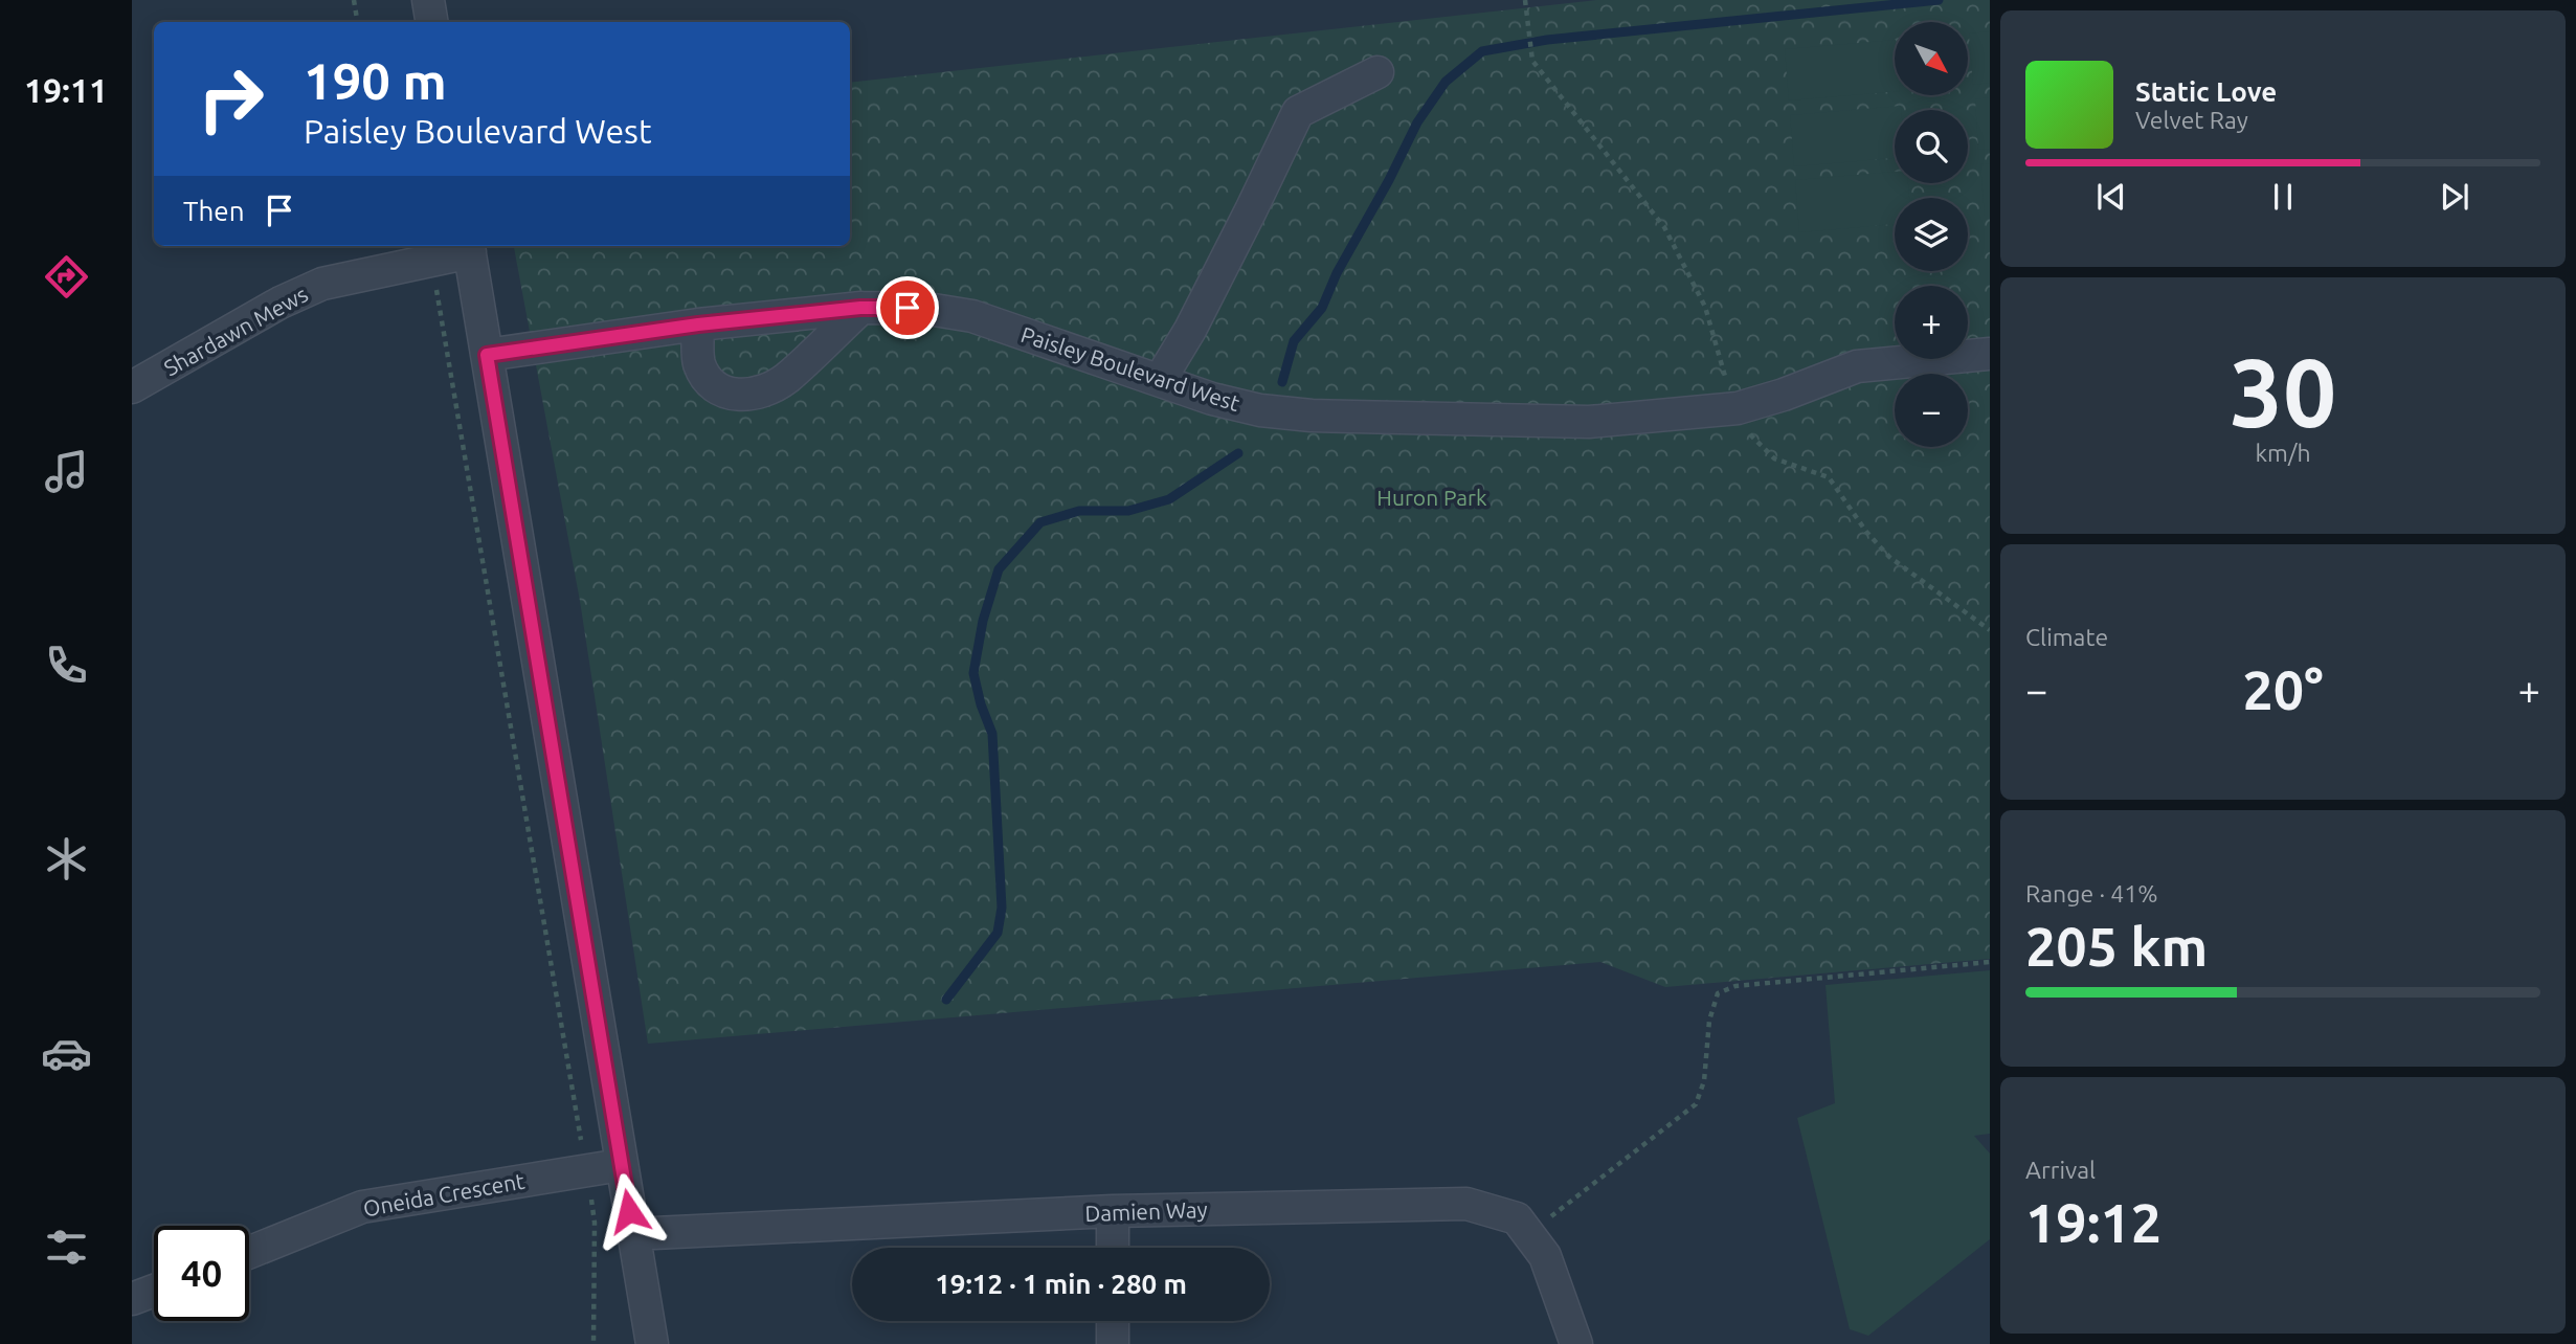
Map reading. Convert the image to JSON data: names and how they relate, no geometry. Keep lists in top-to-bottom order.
{
  "streets": {
    "street": [
      "Shardawn Mews",
      "Paisley Boulevard West",
      "Oneida Crescent",
      "Damien Way"
    ]
  },
  "parks": ["Huron Park"],
  "north": "bottom right",
  "page": {
    "tabs": "19:11",
    "map_buttons": ["+", "−"],
    "turn": ["190 m", "Paisley Boulevard West"],
    "song": ["Static Love", "Velvet Ray"],
    "then": "Then",
    "tile": [
      ["30", "km/h"],
      "Climate",
      ["Range · 41%", "205 km"],
      ["Arrival", "19:12"]
    ],
    "heat": ["−", "20°", "+"],
    "limit": "40",
    "trip": "19:12 · 1 min · 280 m"
  }
}
